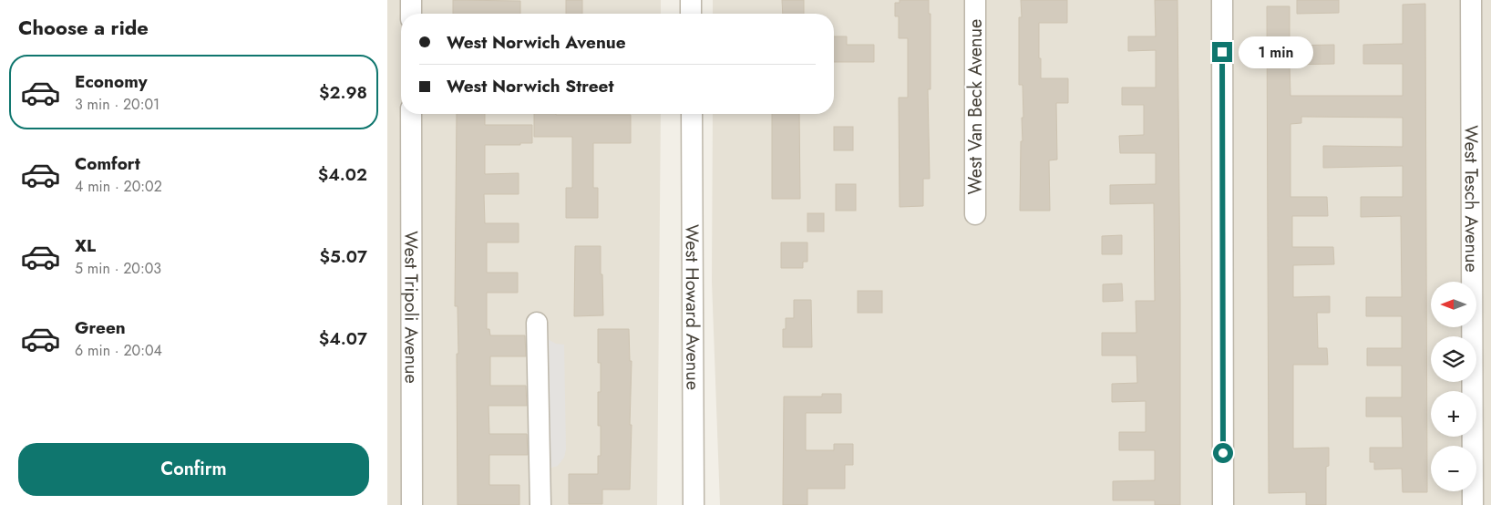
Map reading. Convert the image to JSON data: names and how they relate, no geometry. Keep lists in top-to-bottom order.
{
  "streets": {
    "street": [
      "West Van Beck Avenue",
      "West Tesch Avenue",
      "West Tripoli Avenue",
      "West Howard Avenue"
    ]
  },
  "north": "left",
  "page": {
    "heading": "Choose a ride",
    "banner": ["West Norwich Avenue", "West Norwich Street"],
    "bubble": "1 min",
    "list": [
      {
        "name": "Economy",
        "note": "3 min · 20:01",
        "value": "$2.98"
      },
      {
        "name": "Comfort",
        "note": "4 min · 20:02",
        "value": "$4.02"
      },
      {
        "name": "XL",
        "note": "5 min · 20:03",
        "value": "$5.07"
      },
      {
        "name": "Green",
        "note": "6 min · 20:04",
        "value": "$4.07"
      }
    ],
    "map_buttons": ["+", "−"],
    "buttons": "Confirm"
  }
}
